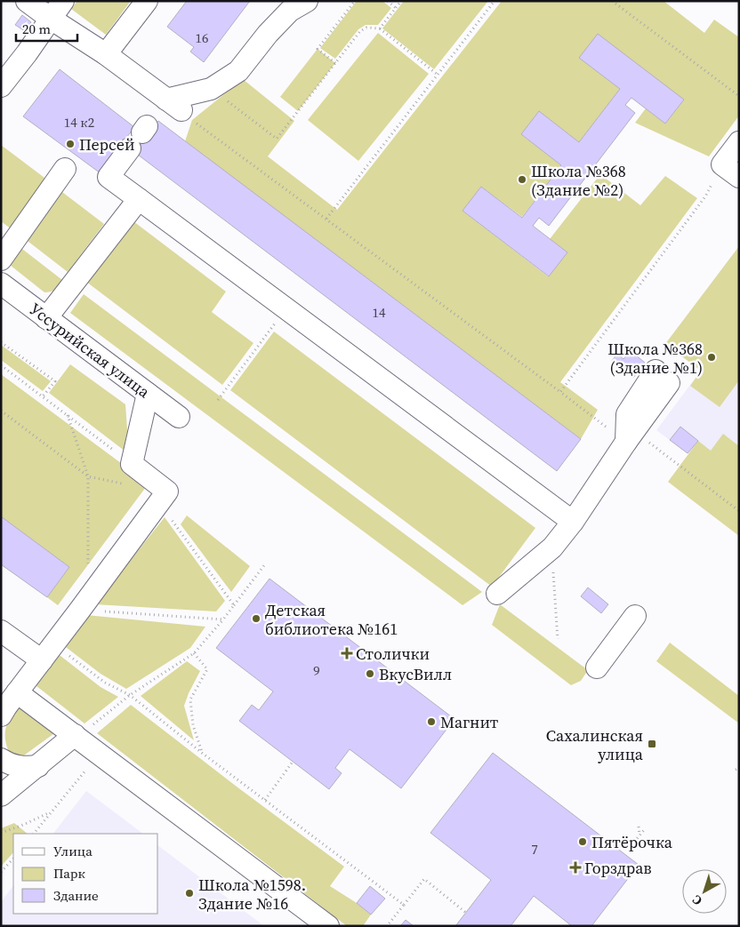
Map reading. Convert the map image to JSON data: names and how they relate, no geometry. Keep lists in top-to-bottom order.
{
  "streets": {
    "lane": ["Уссурийская улица"]
  },
  "places": {
    "other": [
      "Персей",
      "Школа №368 (Здание №2)",
      "Школа №368 (Здание №1)",
      "Детская библиотека №161",
      "ВкусВилл",
      "Магнит",
      "Пятёрочка",
      "Школа №1598. Здание №16"
    ],
    "health": ["Столички", "Горздрав"],
    "transit": ["Сахалинская улица"]
  },
  "house_numbers": [
    "16",
    "14 к2",
    "14",
    "9",
    "7"
  ],
  "legend": ["Улица", "Парк", "Здание"],
  "scale_bar": "20 m",
  "north": "bottom left"
}
